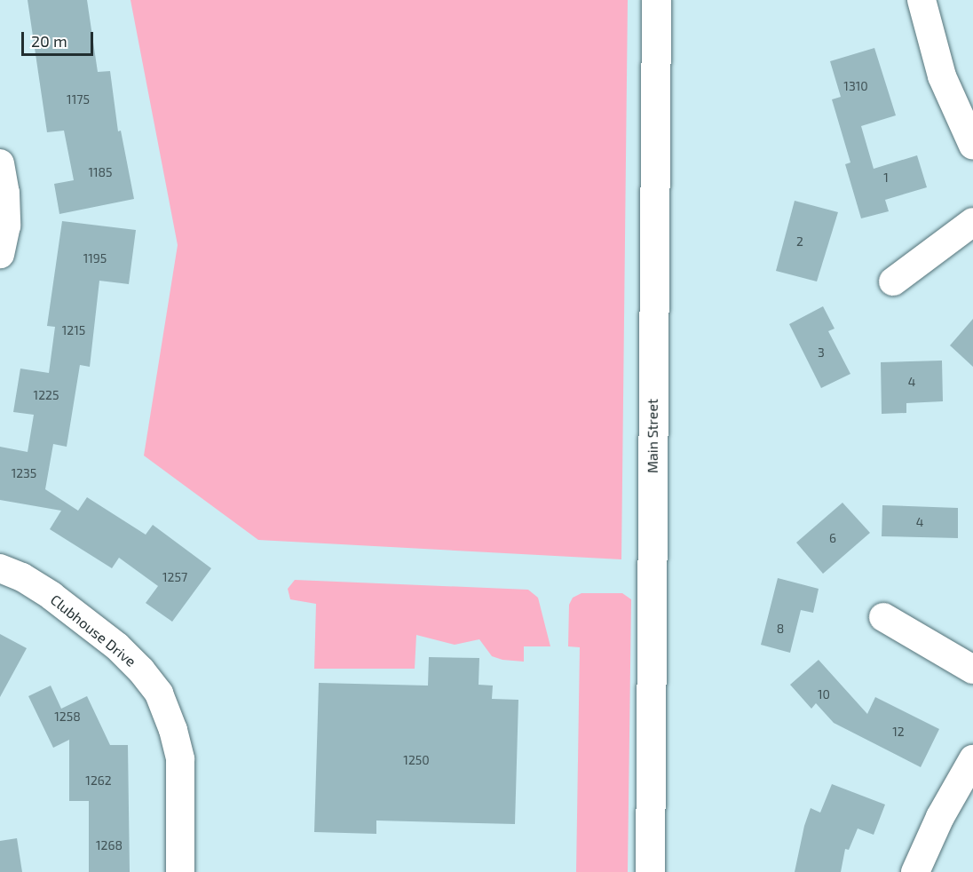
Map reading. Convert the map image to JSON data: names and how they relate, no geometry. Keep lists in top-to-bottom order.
{
  "streets": {
    "main road": ["Main Street"],
    "street": ["Clubhouse Drive"]
  },
  "house_numbers": [
    "1310",
    "1175",
    "1185",
    "1",
    "2",
    "1195",
    "1215",
    "3",
    "4",
    "1225",
    "1235",
    "4",
    "6",
    "1257",
    "8",
    "10",
    "1258",
    "12",
    "1250",
    "1262",
    "1268"
  ],
  "scale_bar": "20 m"
}
